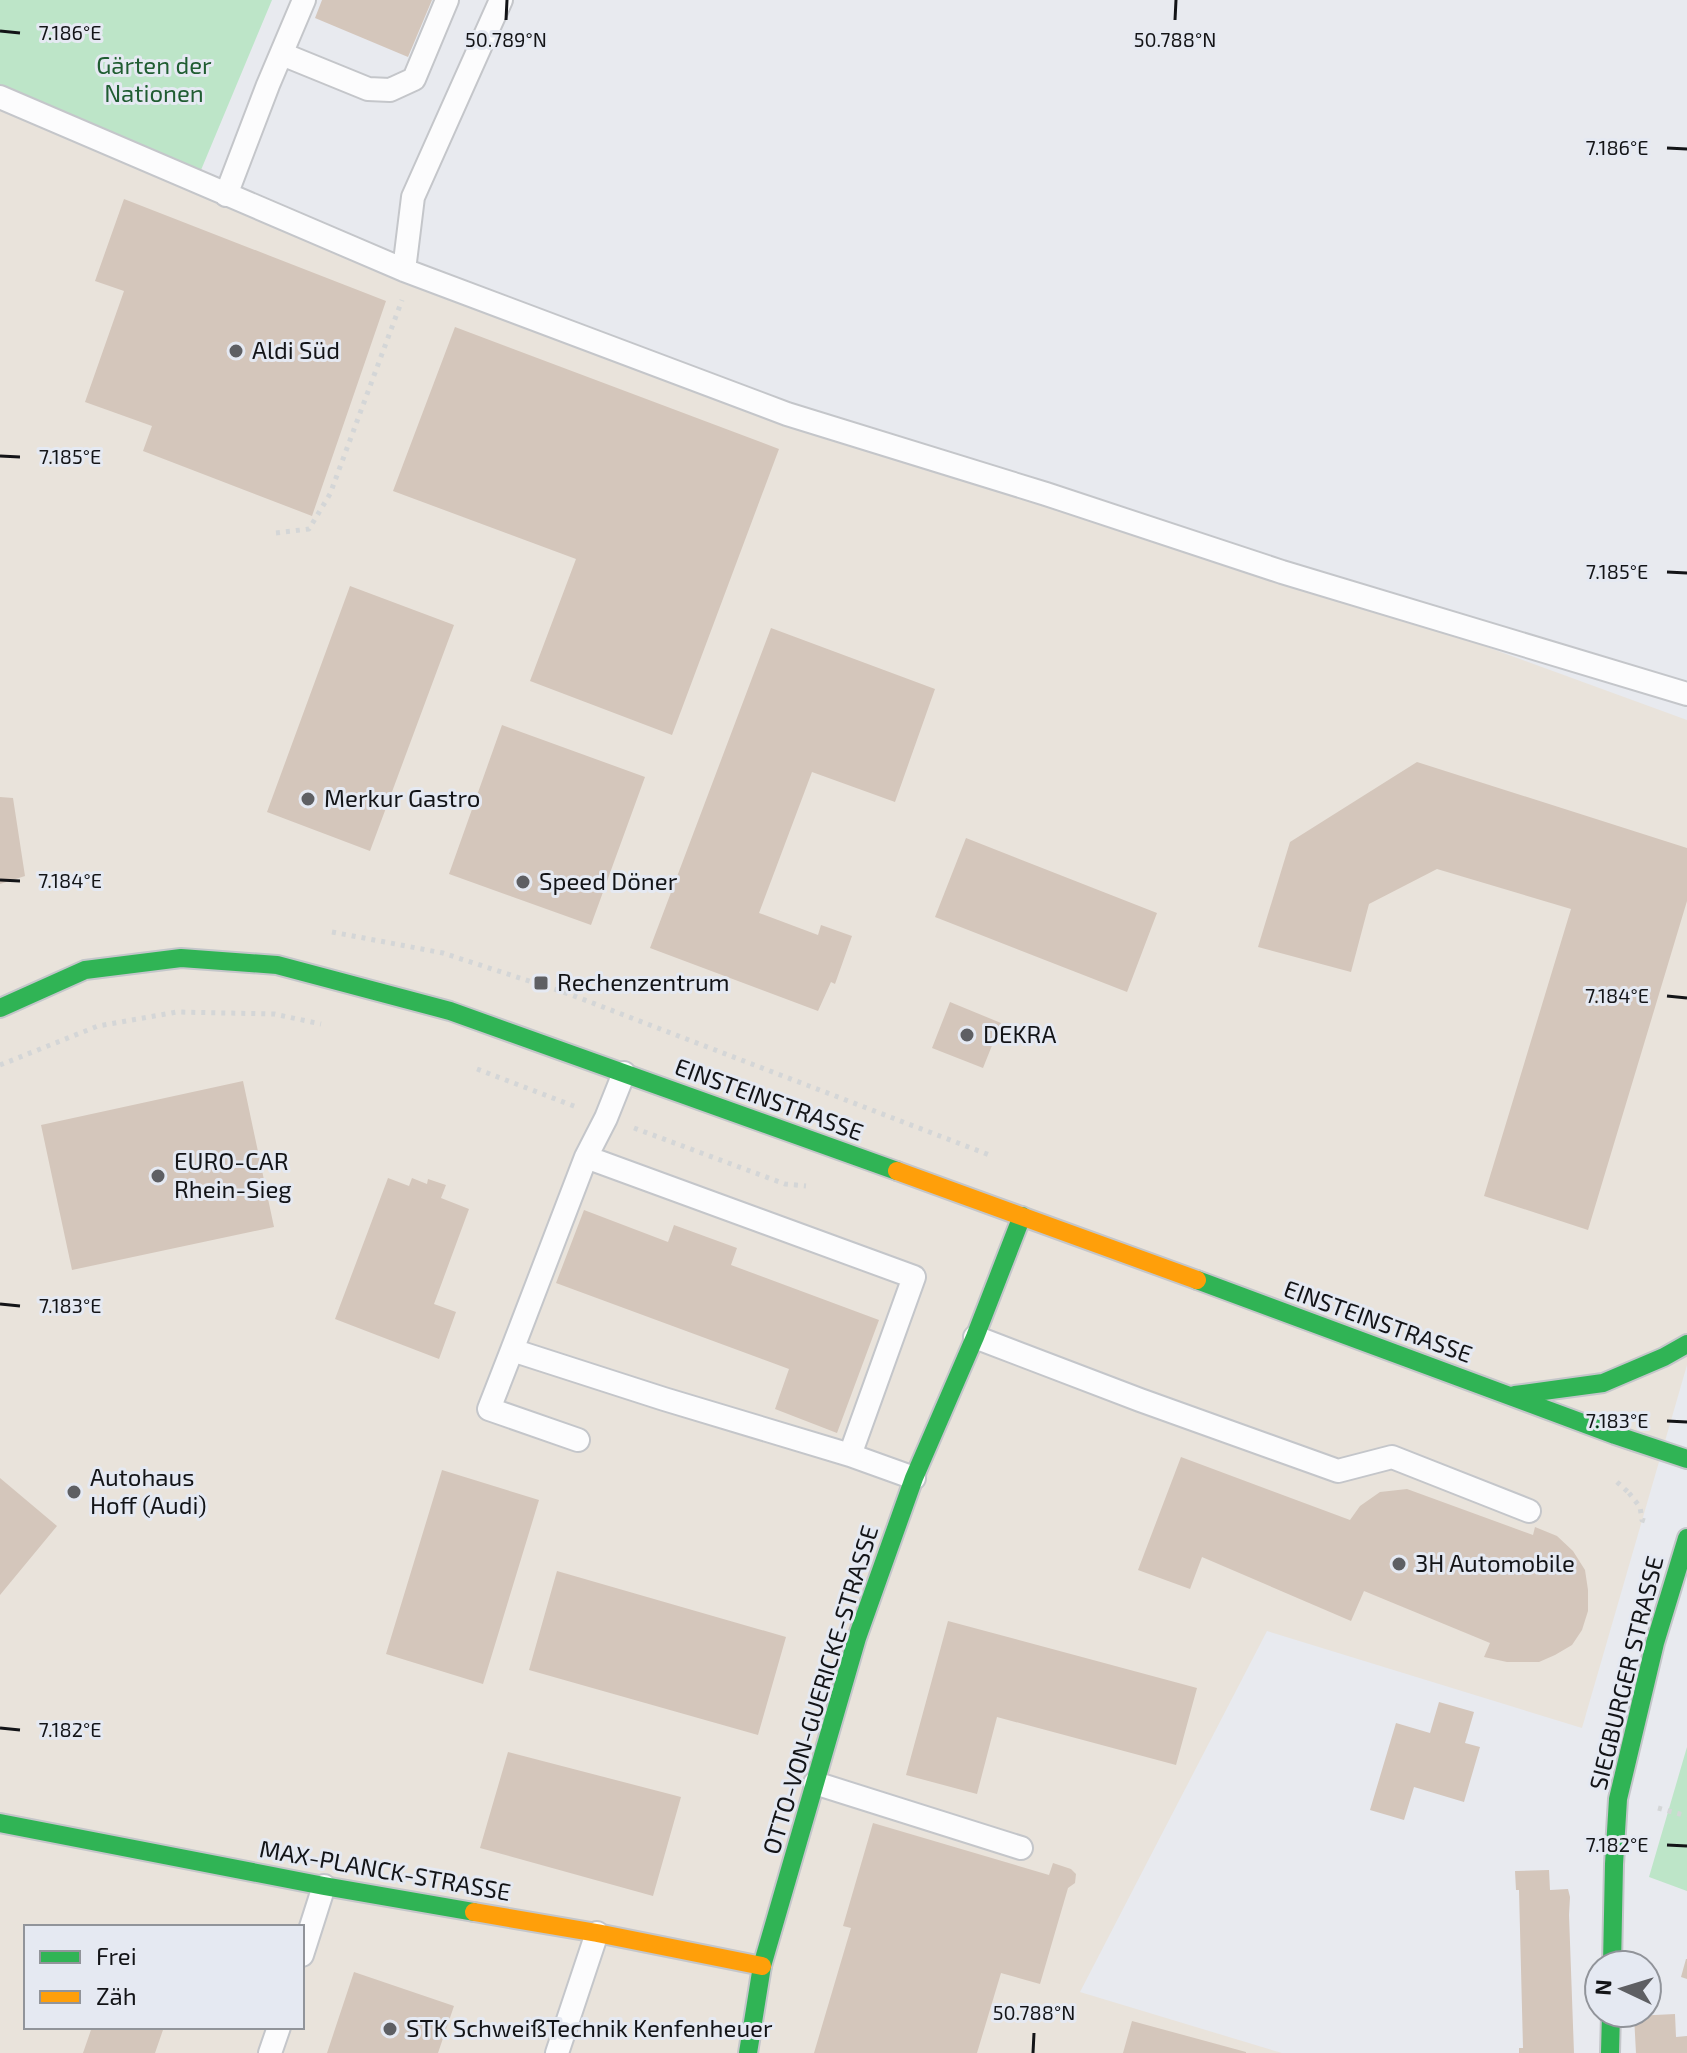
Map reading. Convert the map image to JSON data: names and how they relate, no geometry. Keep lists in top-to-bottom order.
{
  "streets": {
    "street": [
      "EINSTEINSTRASSE",
      "SIEGBURGER STRASSE",
      "OTTO-VON-GUERICKE-STRASSE",
      "MAX-PLANCK-STRASSE"
    ]
  },
  "crossings": [
    ["EINSTEINSTRASSE", "OTTO-VON-GUERICKE-STRASSE"],
    ["OTTO-VON-GUERICKE-STRASSE", "MAX-PLANCK-STRASSE"]
  ],
  "parks": ["Gärten der Nationen"],
  "places": {
    "other": [
      "Aldi Süd",
      "Merkur Gastro",
      "Speed Döner",
      "DEKRA",
      "EURO-CAR Rhein-Sieg",
      "Autohaus Hoff (Audi)",
      "3H Automobile",
      "STK SchweißTechnik Kenfenheuer"
    ],
    "transit": ["Rechenzentrum"]
  },
  "legend": ["Frei", "Zäh"],
  "north": "left",
  "coordinates": [
    "7.186°E",
    "50.789°N",
    "50.788°N",
    "7.185°E",
    "7.184°E",
    "7.183°E",
    "7.182°E"
  ]
}
